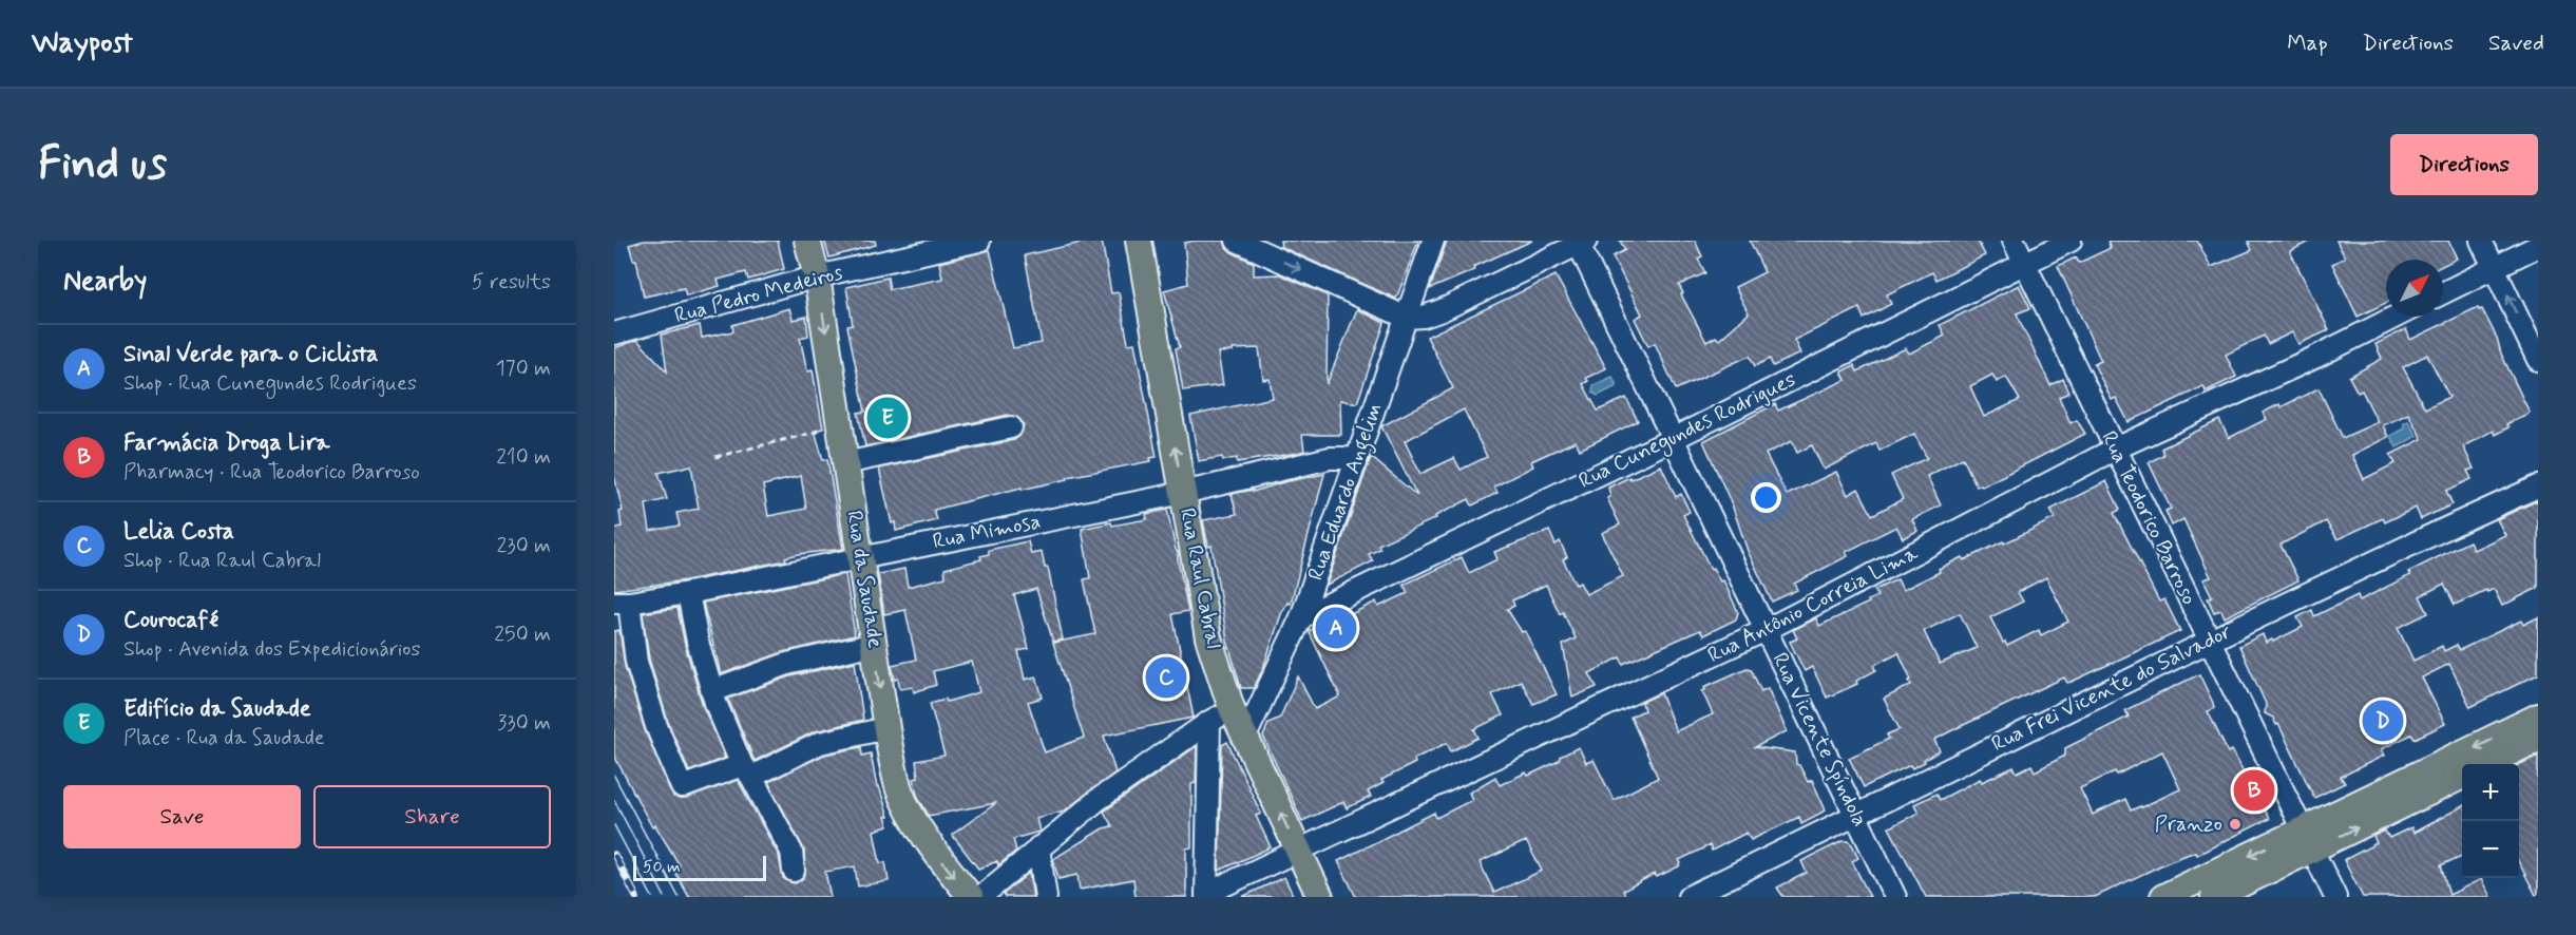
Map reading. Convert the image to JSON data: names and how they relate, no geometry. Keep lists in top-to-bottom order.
{
  "streets": {
    "main road": ["Rua Raul Cabral", "Rua da Saudade"],
    "street": [
      "Rua Pedro Medeiros",
      "Rua Cunegundes Rodrigues",
      "Rua Eduardo Angelim",
      "Rua Teodorico Barroso",
      "Rua Mimosa",
      "Rua Antônio Correia Lima",
      "Rua Frei Vicente do Salvador",
      "Rua Vicente Spíndola"
    ]
  },
  "crossings": [
    ["Rua Pedro Medeiros", "Rua da Saudade"],
    ["Rua Cunegundes Rodrigues", "Rua Eduardo Angelim"],
    ["Rua Cunegundes Rodrigues", "Rua Teodorico Barroso"],
    ["Rua Cunegundes Rodrigues", "Rua Vicente Spíndola"],
    ["Rua Eduardo Angelim", "Rua Mimosa"],
    ["Rua Eduardo Angelim", "Rua Raul Cabral"],
    ["Rua Teodorico Barroso", "Rua Antônio Correia Lima"],
    ["Rua Teodorico Barroso", "Rua Frei Vicente do Salvador"],
    ["Rua Mimosa", "Rua Raul Cabral"],
    ["Rua Mimosa", "Rua da Saudade"],
    ["Rua Raul Cabral", "Rua Antônio Correia Lima"],
    ["Rua Antônio Correia Lima", "Rua Vicente Spíndola"],
    ["Rua Frei Vicente do Salvador", "Rua Vicente Spíndola"]
  ],
  "one_way": ["Rua Raul Cabral", "Rua da Saudade"],
  "places": ["Pranzo"],
  "scale_bar": "50 m",
  "north": "top right",
  "page": {
    "header": "Waypost",
    "nav": ["Map", "Directions", "Saved"],
    "buttons": [
      "Directions",
      ["Save", "Share"]
    ],
    "title": "Find us",
    "heading": ["Nearby", "5 results"],
    "list": [
      {
        "mark": "A",
        "name": "Sinal Verde para o Ciclista",
        "note": "Shop · Rua Cunegundes Rodrigues",
        "value": "170 m"
      },
      {
        "mark": "B",
        "name": "Farmácia Droga Lira",
        "note": "Pharmacy · Rua Teodorico Barroso",
        "value": "210 m"
      },
      {
        "mark": "C",
        "name": "Lelia Costa",
        "note": "Shop · Rua Raul Cabral",
        "value": "230 m"
      },
      {
        "mark": "D",
        "name": "Courocafé",
        "note": "Shop · Avenida dos Expedicionários",
        "value": "250 m"
      },
      {
        "mark": "E",
        "name": "Edifício da Saudade",
        "note": "Place · Rua da Saudade",
        "value": "330 m"
      }
    ],
    "pins": [
      "E",
      "A",
      "C",
      "D",
      "B"
    ],
    "map_buttons": ["+", "−"],
    "scale": "50 m"
  }
}
